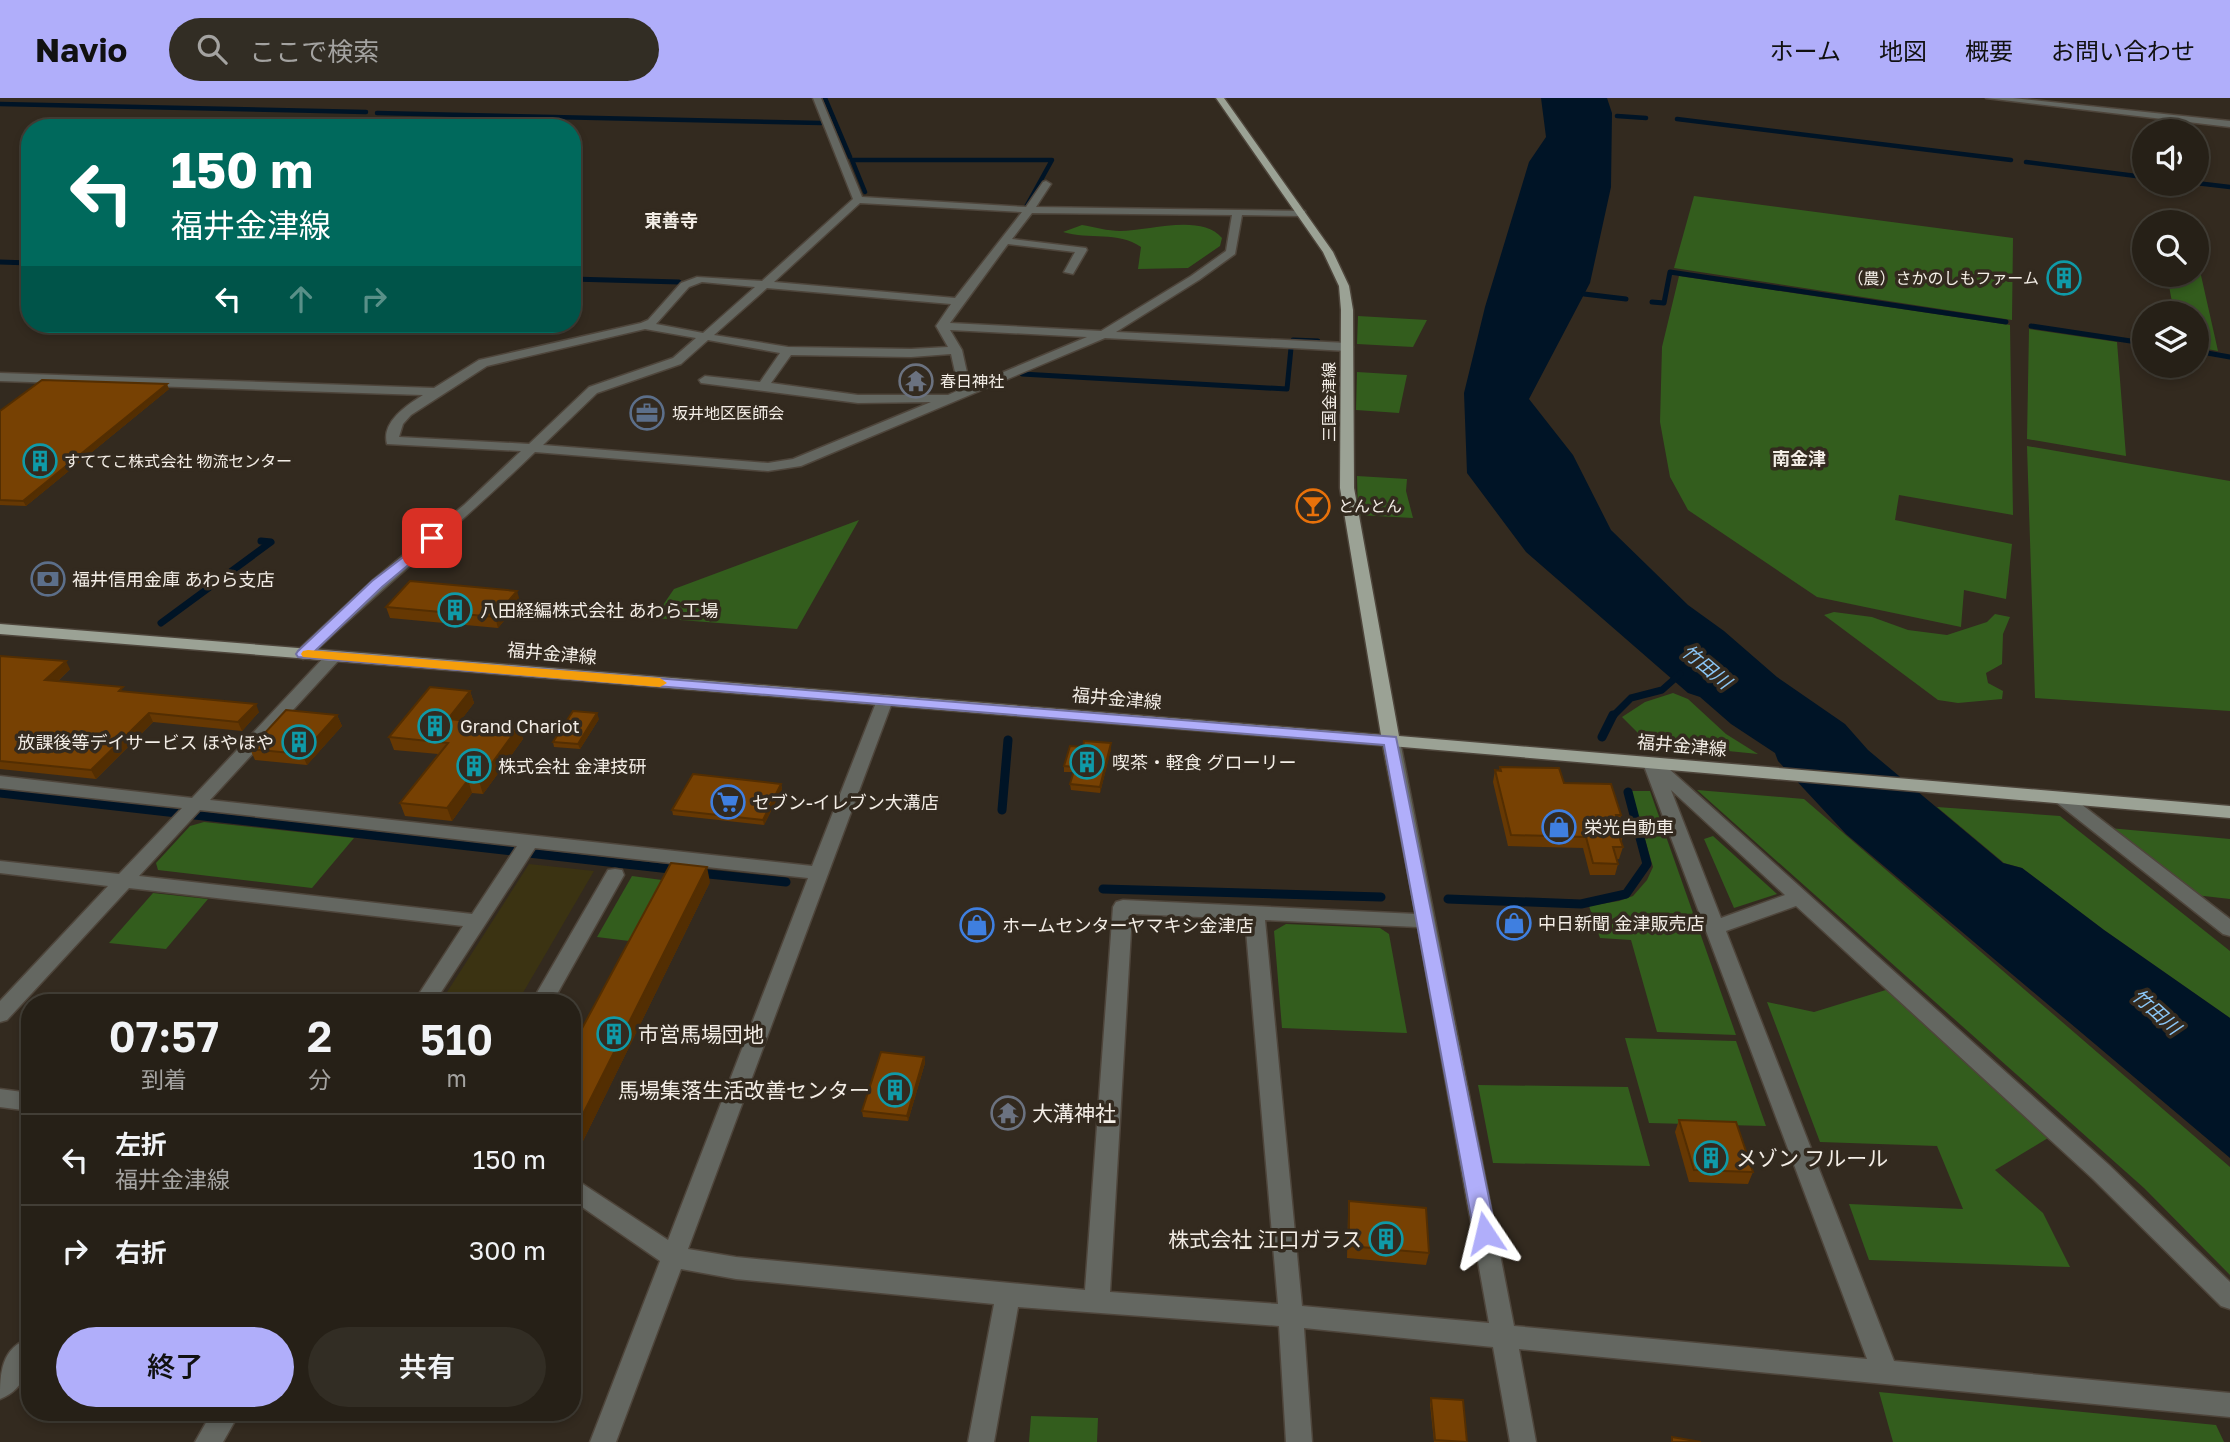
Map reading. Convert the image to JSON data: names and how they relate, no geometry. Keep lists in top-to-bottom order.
{
  "streets": {
    "main road": ["三国金津線", "福井金津線"]
  },
  "crossings": [
    ["三国金津線", "福井金津線"]
  ],
  "districts": ["東善寺", "南金津"],
  "water": ["竹田川"],
  "places": {
    "building": [
      "（農）さかのしもファーム",
      "すててこ株式会社 物流センター",
      "八田経編株式会社 あわら工場",
      "Grand Chariot",
      "放課後等デイサービス ほやほや",
      "喫茶・軽食 グローリー",
      "株式会社 金津技研",
      "市営馬場団地",
      "馬場集落生活改善センター",
      "メゾン フルール",
      "株式会社 江口ガラス"
    ],
    "temple": ["春日神社", "大溝神社"],
    "office": ["坂井地区医師会"],
    "bar": ["とんとん"],
    "bank": ["福井信用金庫 あわら支店"],
    "supermarket": ["セブン-イレブン大溝店"],
    "shop": ["栄光自動車", "中日新聞 金津販売店", "ホームセンターヤマキシ金津店"]
  },
  "page": {
    "header": "Navio",
    "search": "ここで検索",
    "nav": [
      "ホーム",
      "地図",
      "概要",
      "お問い合わせ"
    ],
    "turn": ["150 m", "福井金津線"],
    "eta": [
      "07:57",
      "到着",
      "2",
      "分",
      "510",
      "m"
    ],
    "list": [
      {
        "name": "左折",
        "note": "福井金津線",
        "value": "150 m"
      },
      {
        "name": "右折",
        "value": "300 m"
      }
    ],
    "buttons": ["終了", "共有"]
  }
}
